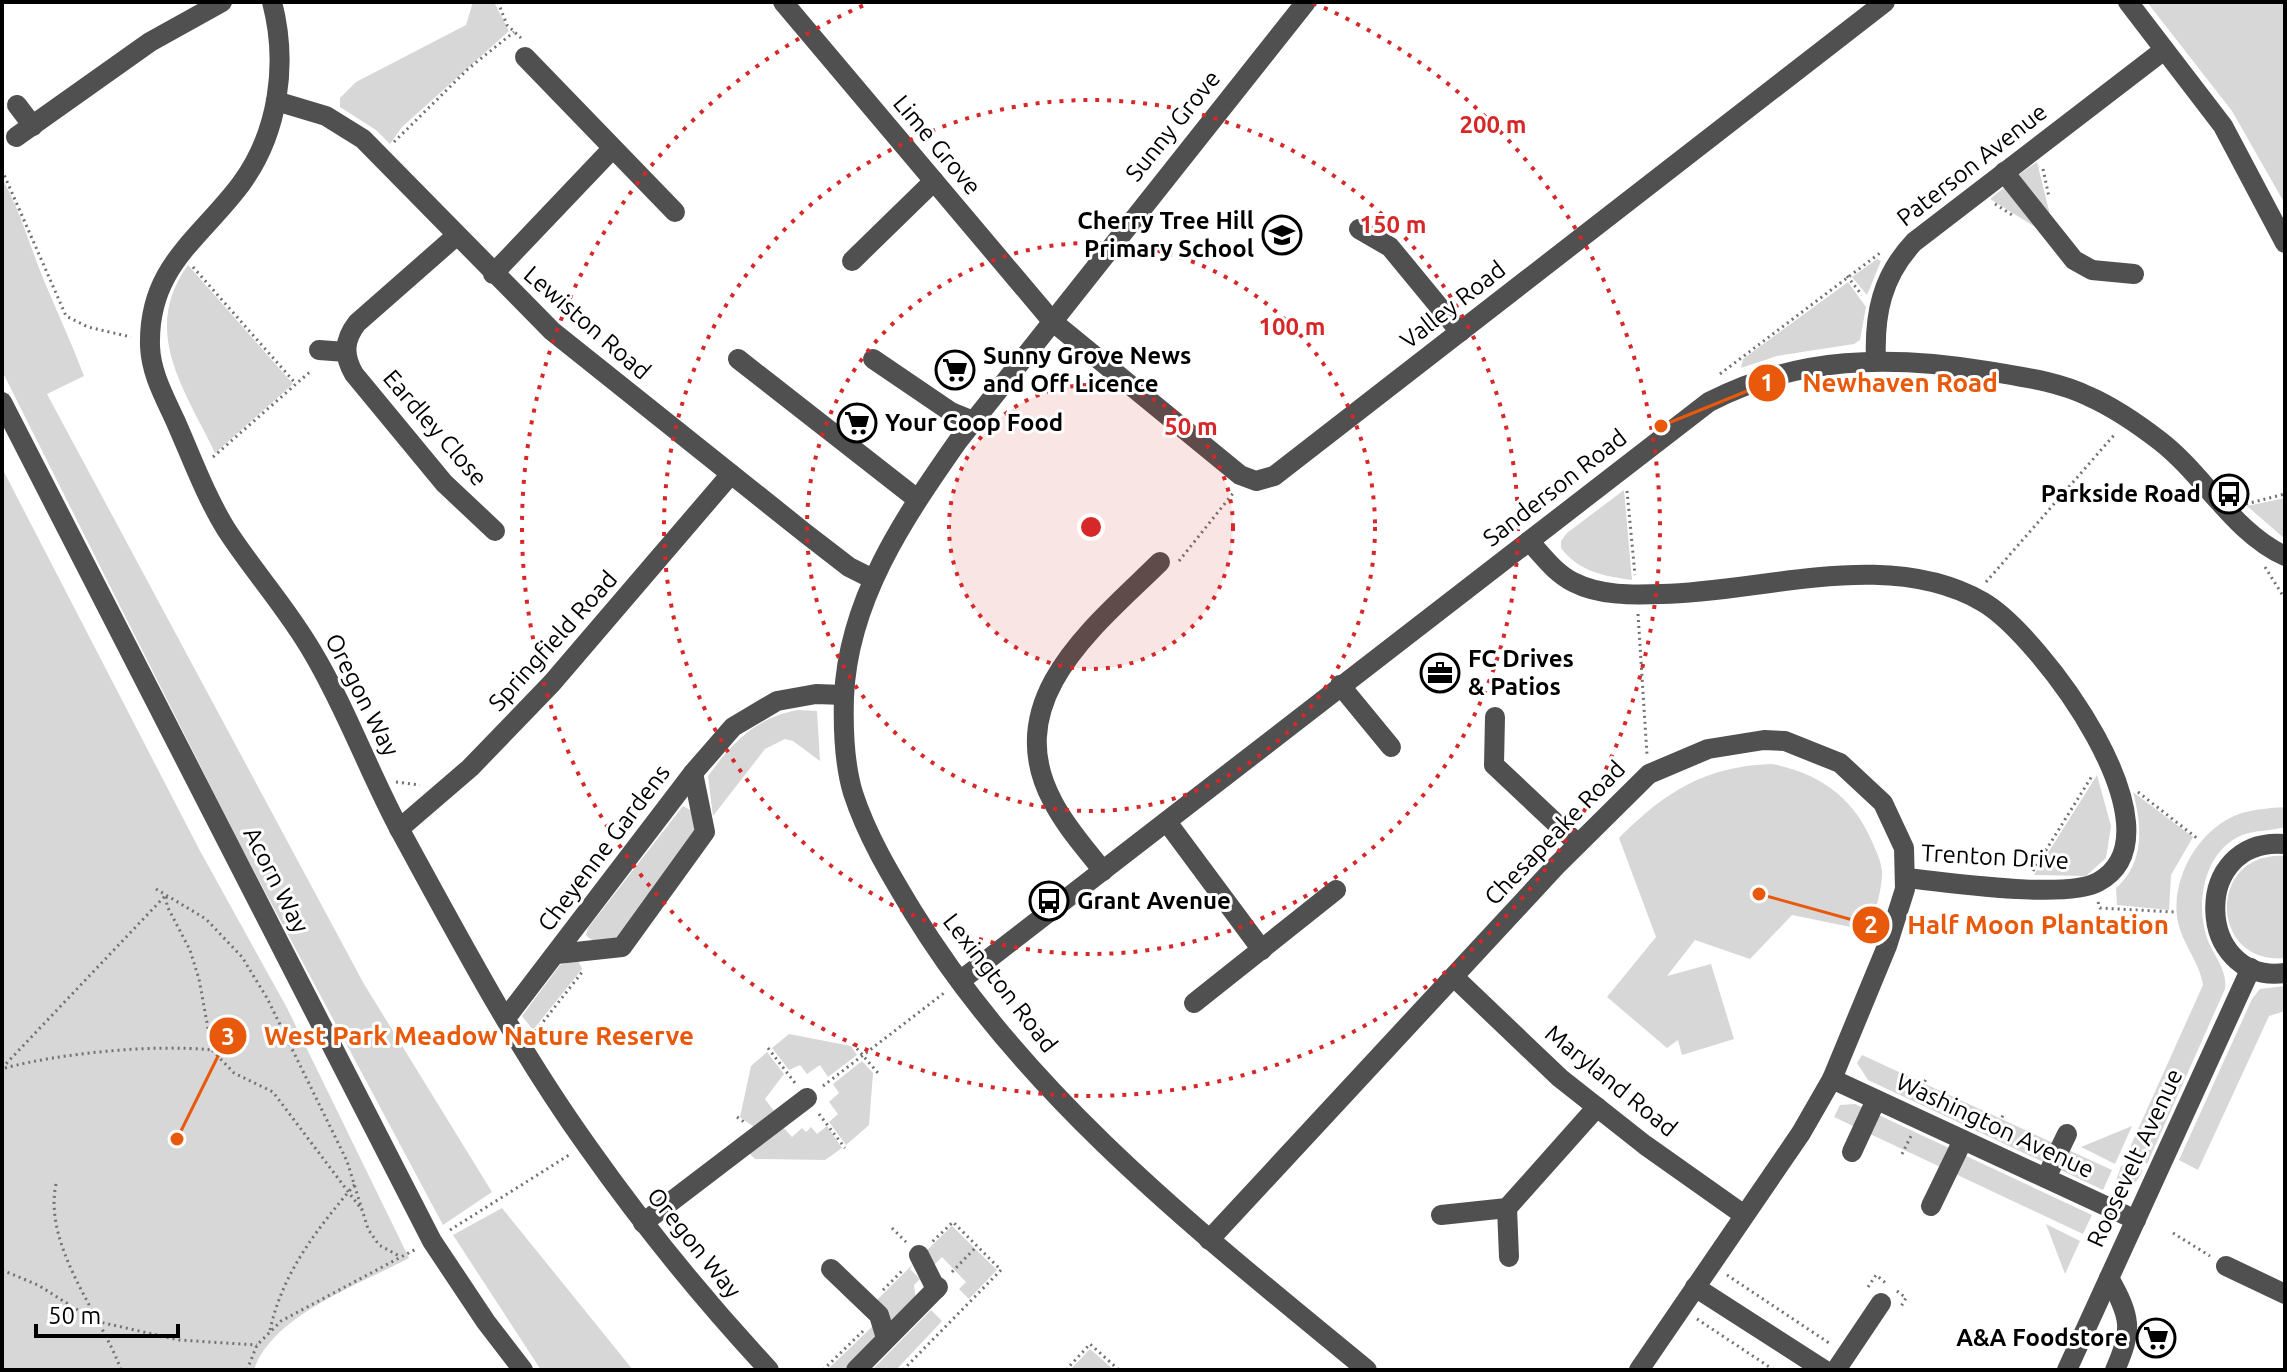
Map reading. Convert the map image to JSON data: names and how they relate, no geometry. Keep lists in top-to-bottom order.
{
  "streets": {
    "street": [
      "Sunny Grove",
      "Lime Grove",
      "Paterson Avenue",
      "Valley Road",
      "Lewiston Road",
      "Eardley Close",
      "Sanderson Road",
      "Springfield Road",
      "Oregon Way",
      "Chesapeake Road",
      "Cheyenne Gardens",
      "Trenton Drive",
      "Acorn Way",
      "Lexington Road",
      "Maryland Road",
      "Washington Avenue",
      "Roosevelt Avenue"
    ]
  },
  "crossings": [
    ["Sunny Grove", "Lime Grove"],
    ["Sunny Grove", "Lexington Road"],
    ["Lime Grove", "Lexington Road"],
    ["Paterson Avenue", "Sanderson Road"],
    ["Lewiston Road", "Springfield Road"],
    ["Lewiston Road", "Oregon Way"],
    ["Lewiston Road", "Lexington Road"],
    ["Sanderson Road", "Trenton Drive"],
    ["Sanderson Road", "Lexington Road"],
    ["Springfield Road", "Oregon Way"],
    ["Oregon Way", "Cheyenne Gardens"],
    ["Chesapeake Road", "Trenton Drive"],
    ["Chesapeake Road", "Lexington Road"],
    ["Chesapeake Road", "Maryland Road"],
    ["Chesapeake Road", "Washington Avenue"],
    ["Cheyenne Gardens", "Lexington Road"],
    ["Washington Avenue", "Roosevelt Avenue"]
  ],
  "places": {
    "school or university": ["Cherry Tree Hill Primary School"],
    "supermarket": ["Sunny Grove News and Off Licence", "Your Coop Food", "A&A Foodstore"],
    "other": ["Newhaven Road", "Half Moon Plantation", "West Park Meadow Nature Reserve"],
    "bus stop": ["Parkside Road", "Grant Avenue"],
    "office": ["FC Drives & Patios"]
  },
  "scale_bar": "50 m",
  "rings": [
    "200 m",
    "150 m",
    "100 m",
    "50 m"
  ]
}
